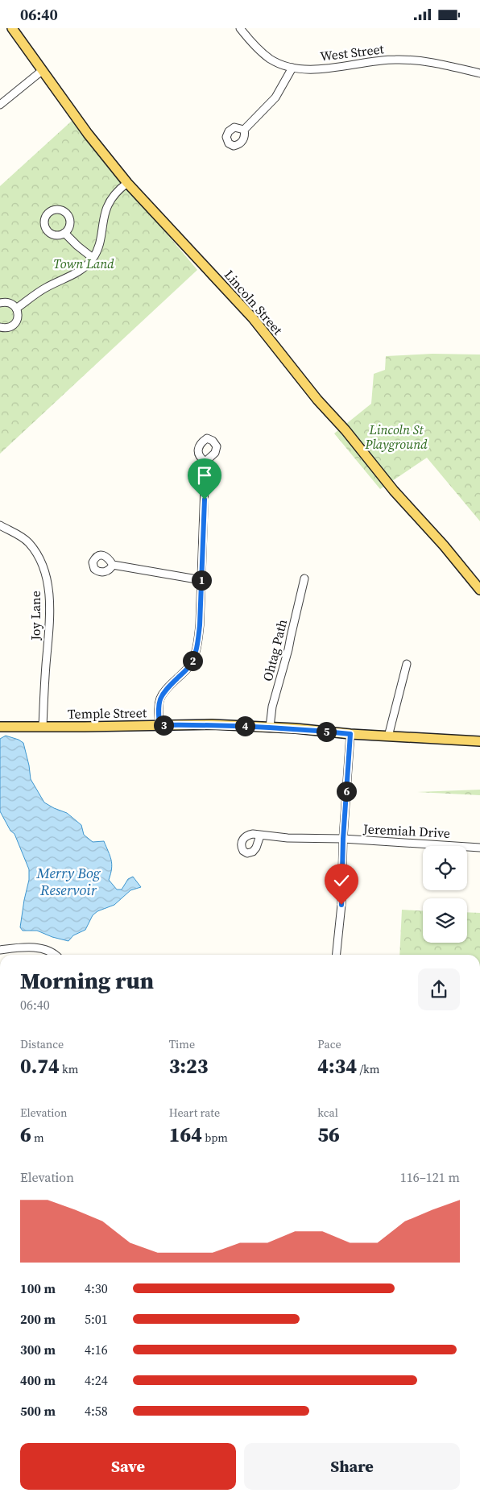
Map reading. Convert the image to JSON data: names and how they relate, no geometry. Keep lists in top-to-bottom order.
{
  "streets": {
    "main road": ["Lincoln Street", "Temple Street"],
    "street": [
      "West Street",
      "Joy Lane",
      "Ohtag Path",
      "Jeremiah Drive"
    ]
  },
  "crossings": [
    ["Joy Lane", "Temple Street"],
    ["Ohtag Path", "Temple Street"]
  ],
  "water": ["Merry Bog Reservoir"],
  "parks": ["Town Land", "Lincoln St Playground"],
  "page": {
    "status": "06:40",
    "pins": [
      "1",
      "2",
      "3",
      "4",
      "5",
      "6"
    ],
    "heading": ["Morning run", "06:40"],
    "stats": [
      ["Distance", "0.74 km"],
      ["Time", "3:23"],
      ["Pace", "4:34 /km"],
      ["Elevation", "6 m"],
      ["Heart rate", "164 bpm"],
      ["kcal", "56"]
    ],
    "chart": ["Elevation", "116–121 m"],
    "list": [
      {
        "name": "100 m",
        "note": "4:30"
      },
      {
        "name": "200 m",
        "note": "5:01"
      },
      {
        "name": "300 m",
        "note": "4:16"
      },
      {
        "name": "400 m",
        "note": "4:24"
      },
      {
        "name": "500 m",
        "note": "4:58"
      }
    ],
    "buttons": ["Save", "Share"]
  }
}
